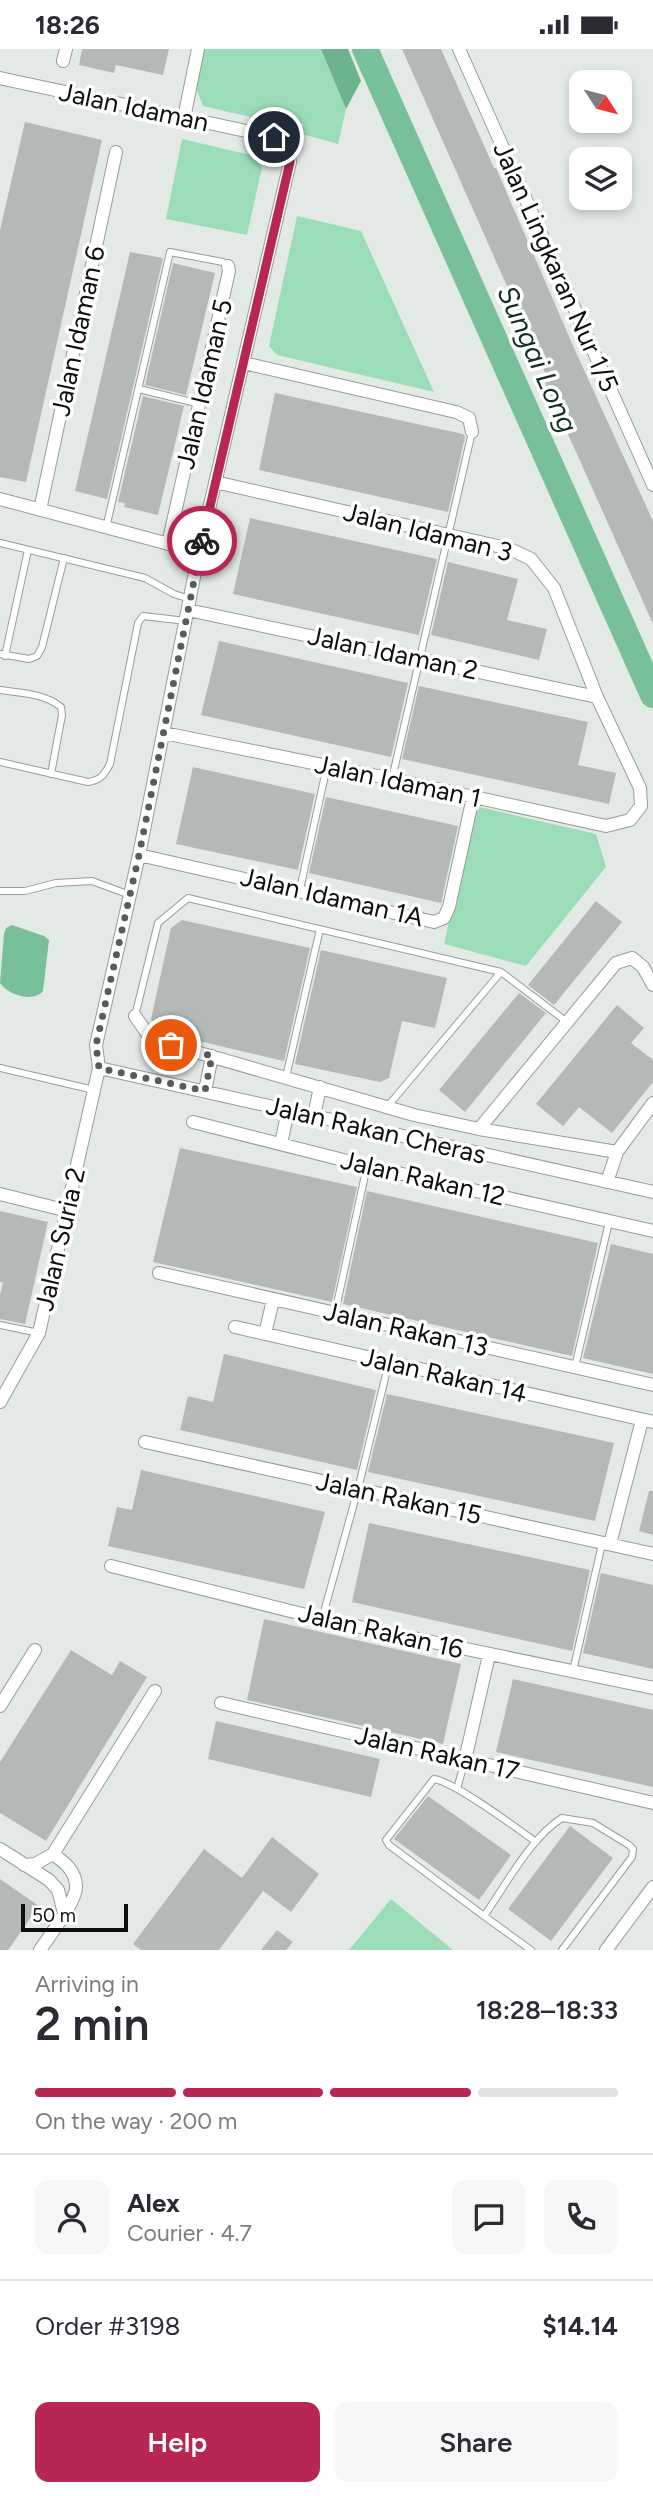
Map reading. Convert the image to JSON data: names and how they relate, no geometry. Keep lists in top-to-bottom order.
{
  "streets": {
    "street": [
      "Jalan Idaman",
      "Jalan Lingkaran Nur 1/5",
      "Jalan Idaman 6",
      "Jalan Idaman 5",
      "Jalan Idaman 3",
      "Jalan Idaman 2",
      "Jalan Idaman 1",
      "Jalan Idaman 1A",
      "Jalan Rakan Cheras",
      "Jalan Rakan 12",
      "Jalan Suria 2",
      "Jalan Rakan 13",
      "Jalan Rakan 14",
      "Jalan Rakan 15",
      "Jalan Rakan 16",
      "Jalan Rakan 17"
    ]
  },
  "crossings": [
    ["Jalan Idaman", "Jalan Idaman 3"],
    ["Jalan Idaman", "Jalan Idaman 2"],
    ["Jalan Idaman", "Jalan Idaman 1"],
    ["Jalan Idaman", "Jalan Idaman 1A"],
    ["Jalan Idaman", "Jalan Rakan Cheras"],
    ["Jalan Idaman", "Jalan Suria 2"],
    ["Jalan Idaman 3", "Jalan Idaman 2"],
    ["Jalan Idaman 3", "Jalan Idaman 1"],
    ["Jalan Idaman 1", "Jalan Idaman 1A"],
    ["Jalan Rakan Cheras", "Jalan Suria 2"]
  ],
  "water": ["Sungai Long"],
  "scale_bar": "50 m",
  "north": "bottom right",
  "page": {
    "status": "18:26",
    "scale": "50 m",
    "heading": ["2 min", "Arriving in", "18:28–18:33"],
    "panel": [
      "Alex",
      "Courier · 4.7",
      "Order #3198",
      "$14.14"
    ],
    "bar": "On the way · 200 m",
    "buttons": ["Help", "Share"]
  }
}
